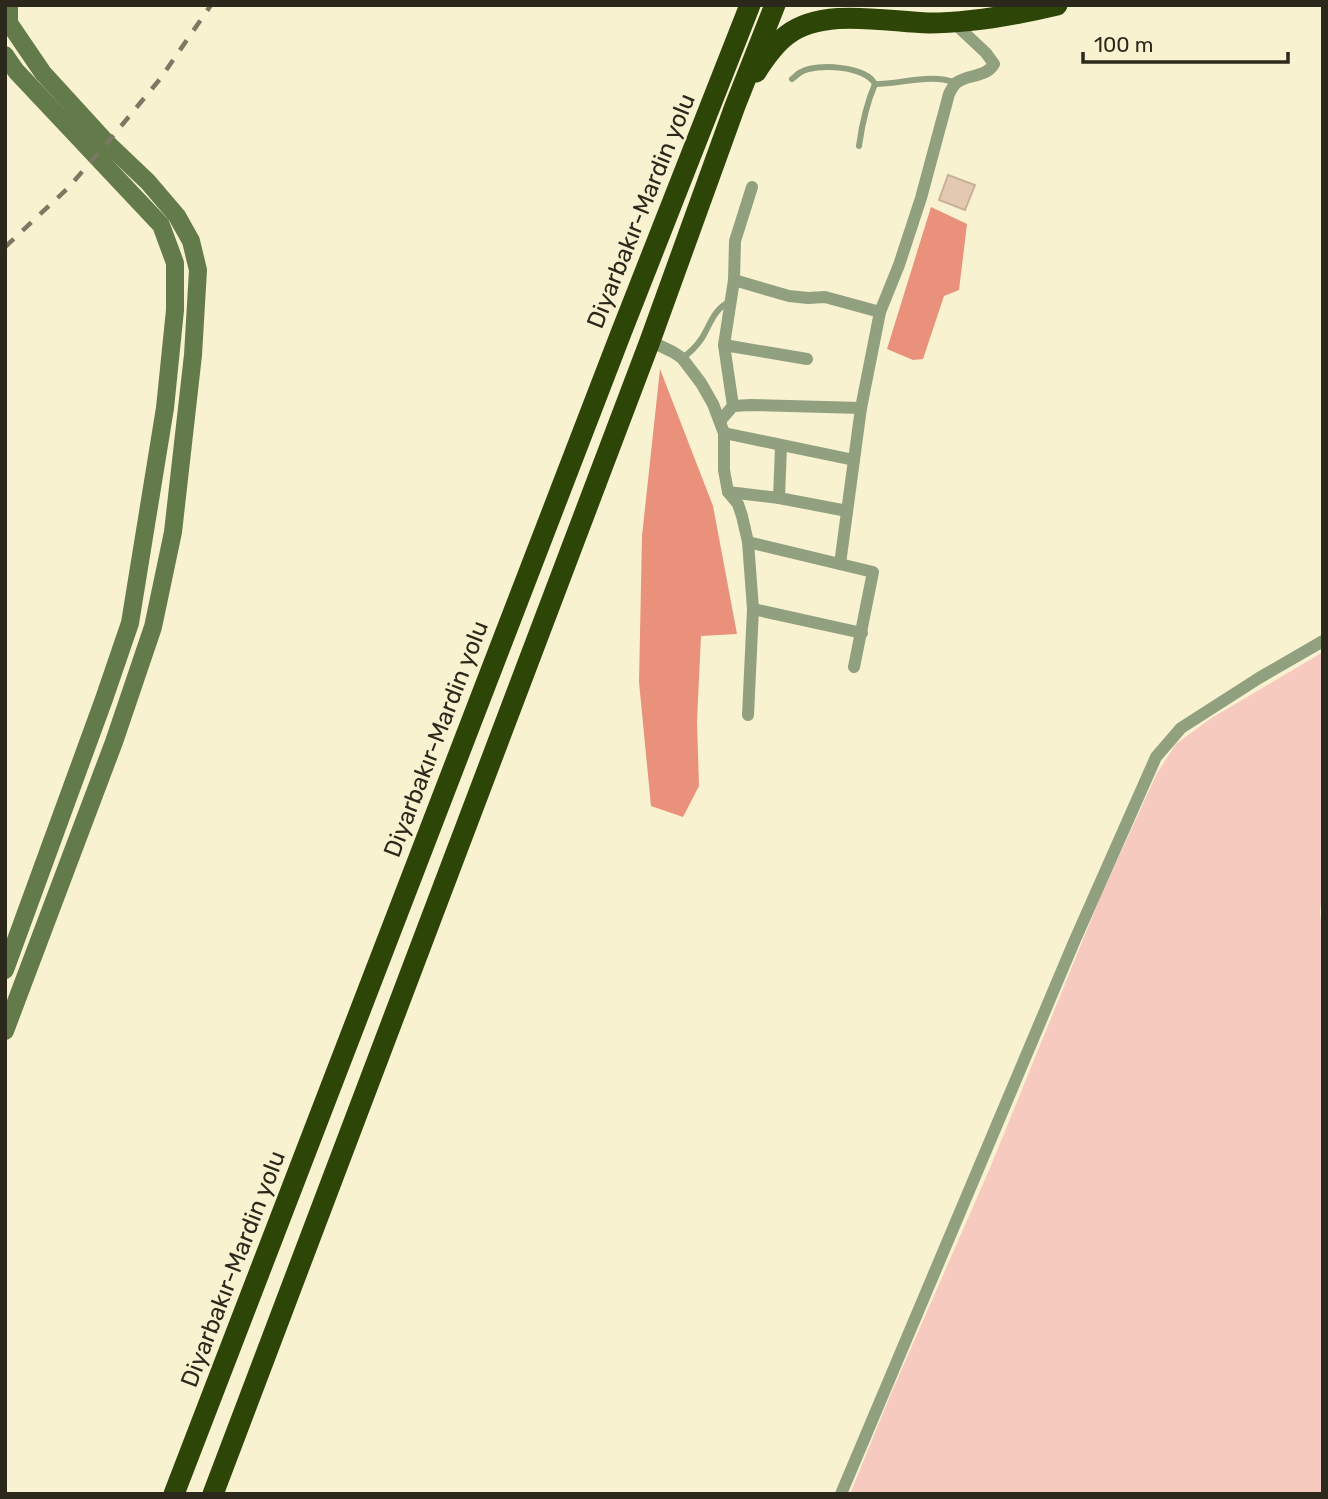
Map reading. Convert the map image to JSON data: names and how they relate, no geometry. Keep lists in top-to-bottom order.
{
  "streets": {
    "highway": ["Diyarbakır-Mardin yolu"]
  },
  "scale_bar": "100 m"
}
